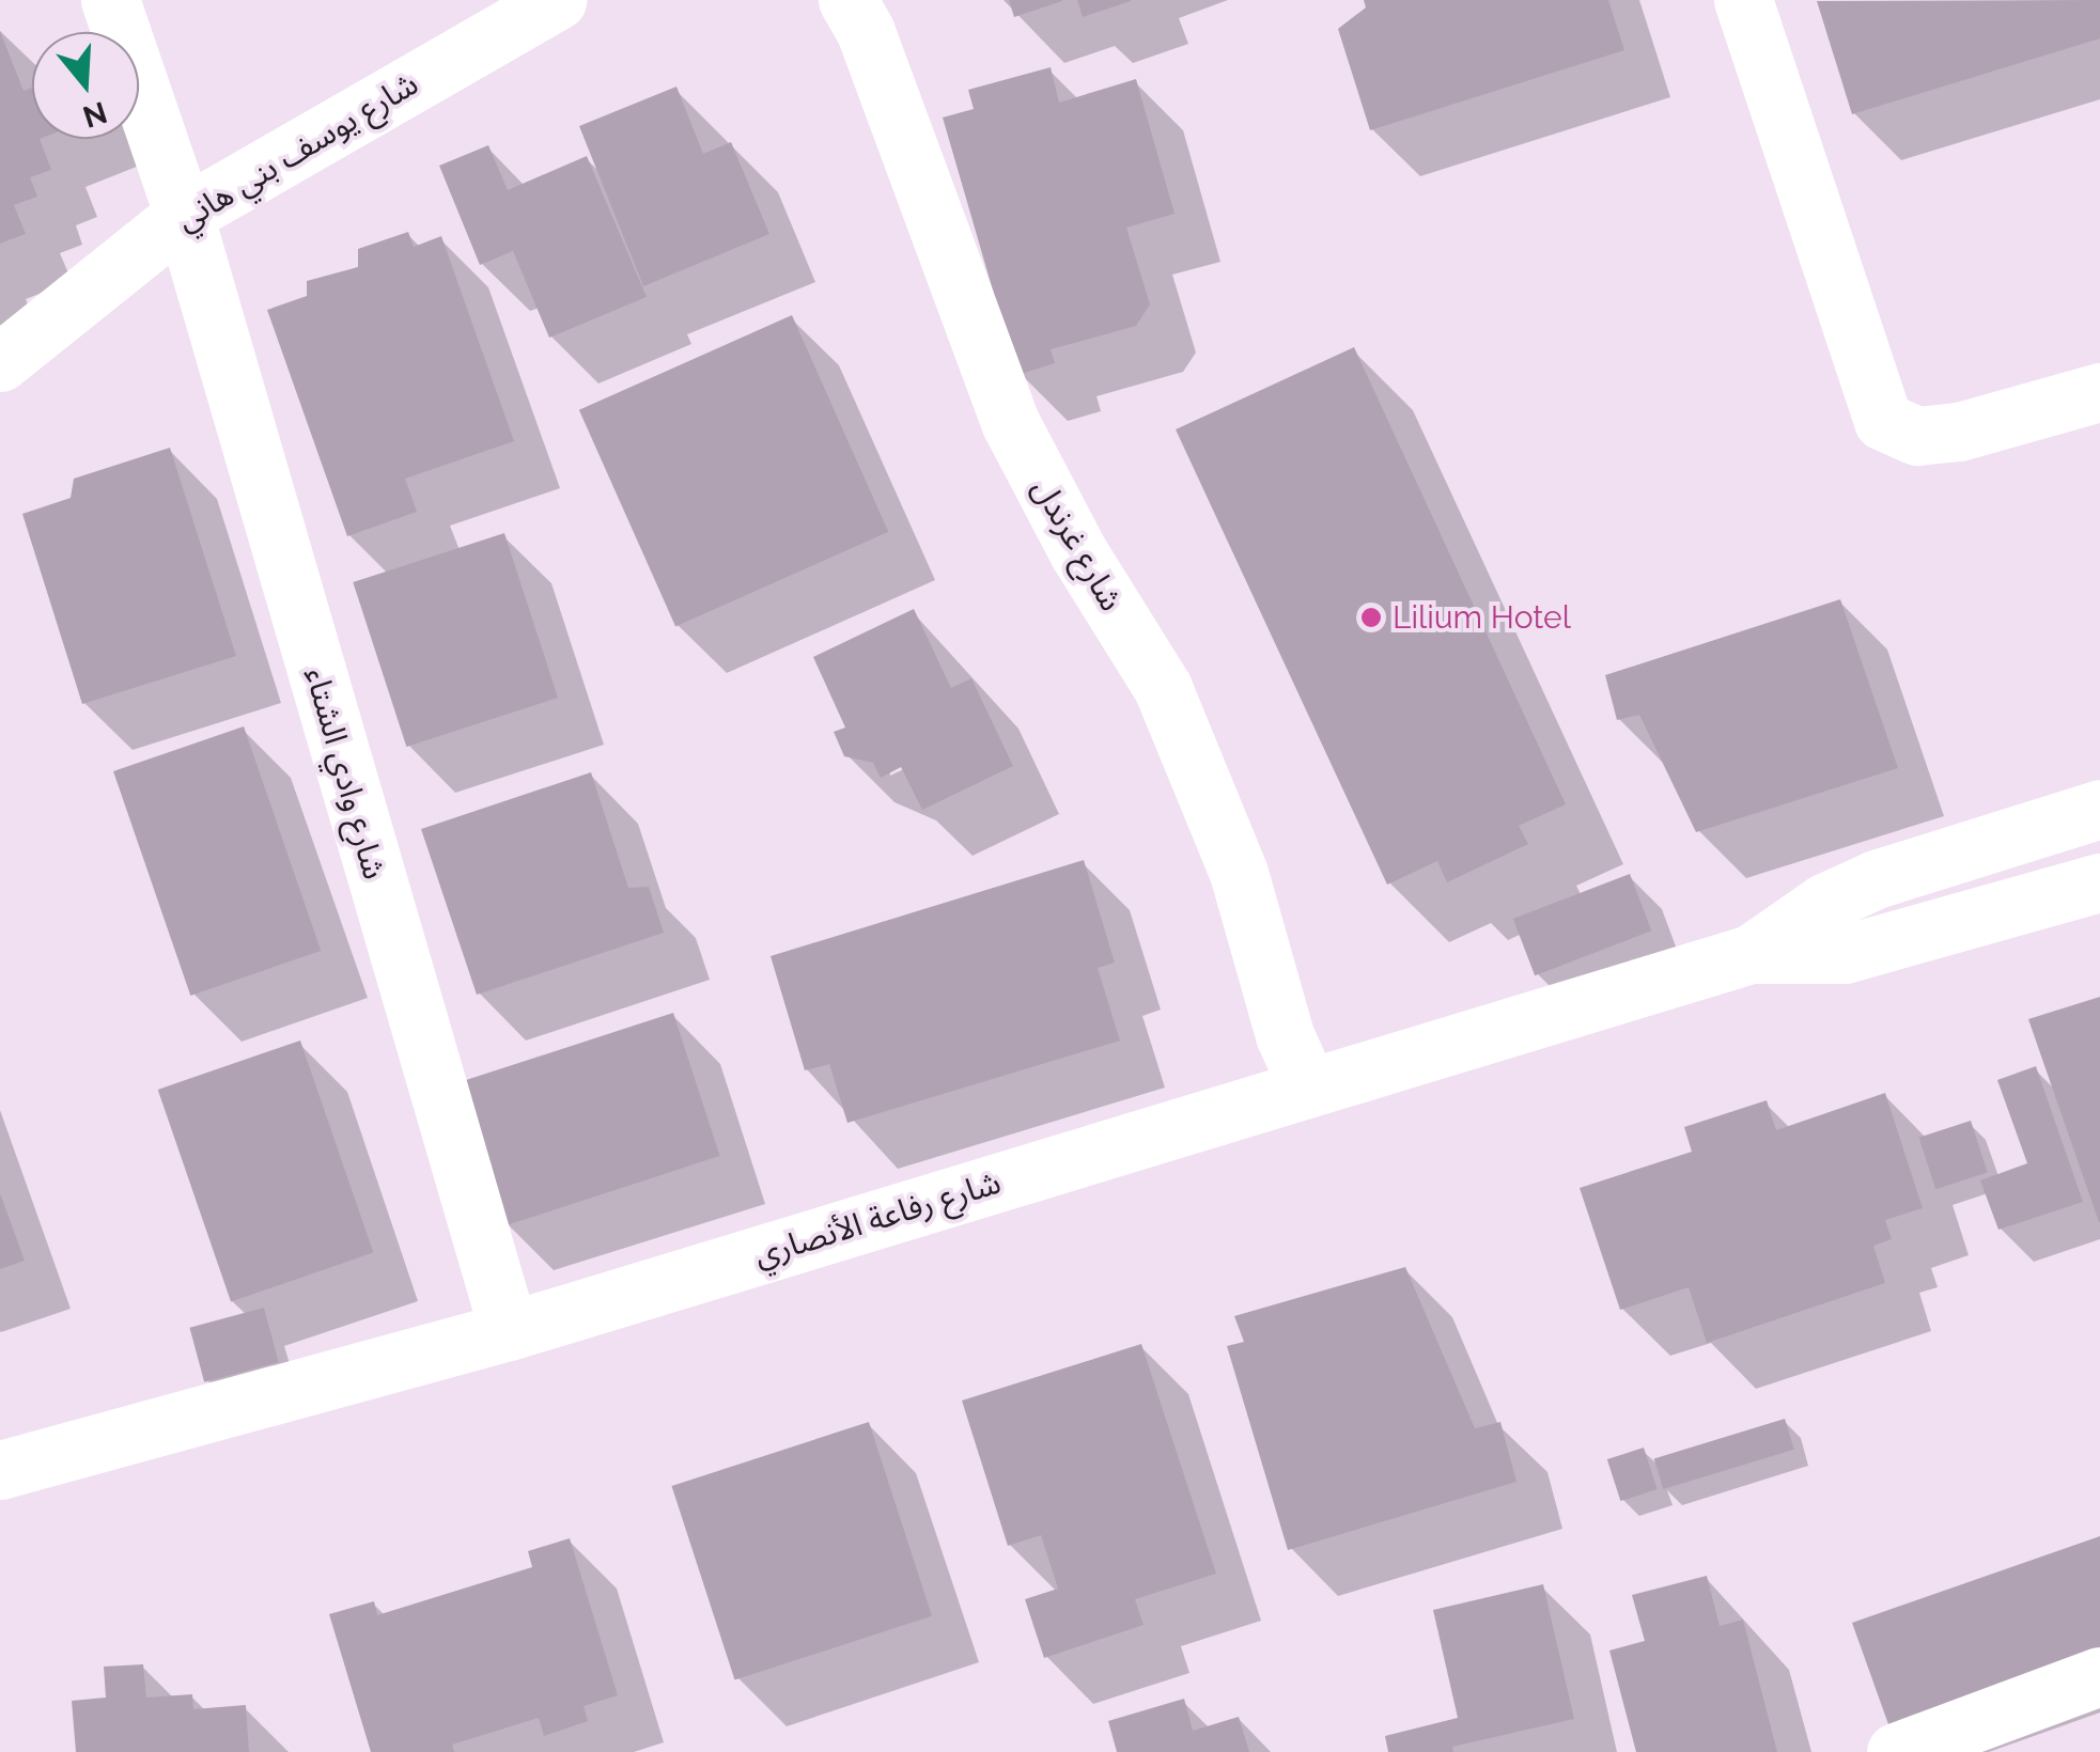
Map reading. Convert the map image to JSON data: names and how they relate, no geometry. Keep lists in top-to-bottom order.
{
  "streets": {
    "street": [
      "شارع يوسف بني هاني",
      "شارع غرندل",
      "شارع وادي الشتاء",
      "شارع رفاعة الأنصاري"
    ]
  },
  "crossings": [
    ["شارع يوسف بني هاني", "شارع وادي الشتاء"],
    ["شارع غرندل", "شارع رفاعة الأنصاري"],
    ["شارع وادي الشتاء", "شارع رفاعة الأنصاري"]
  ],
  "places": ["Lilium Hotel"],
  "north": "bottom"
}
